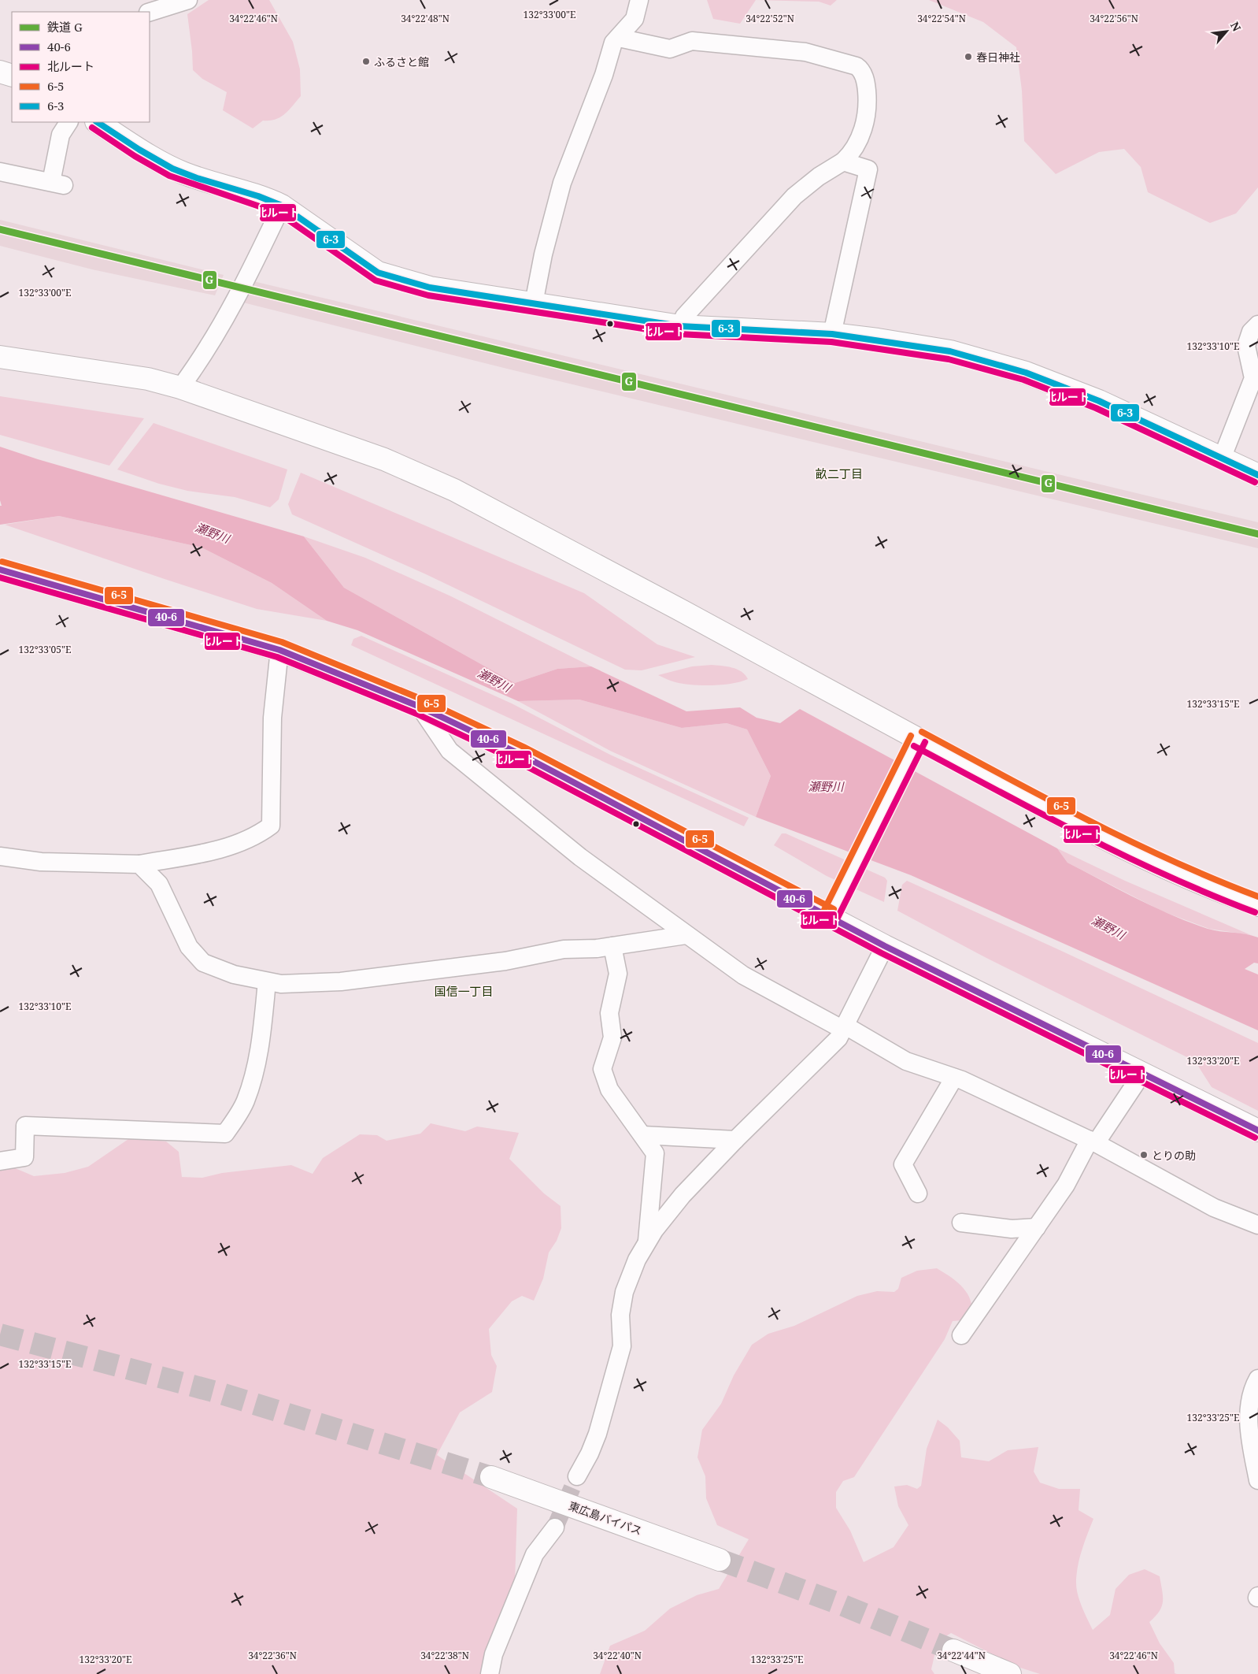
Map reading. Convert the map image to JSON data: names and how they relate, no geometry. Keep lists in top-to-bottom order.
{
  "streets": {
    "main road": ["東広島バイパス"]
  },
  "districts": ["畝二丁目", "国信一丁目"],
  "water": ["瀬野川"],
  "places": ["春日神社", "ふるさと館", "とりの助"],
  "lines": [
    "transit line 6-3",
    "transit line 北ルート",
    "rail line G",
    "transit line 6-5",
    "transit line 40-6"
  ],
  "legend": [
    "鉄道 G",
    "40-6",
    "北ルート",
    "6-5",
    "6-3"
  ],
  "north": "top right",
  "coordinates": [
    "132°33'00\"E",
    "34°22'46\"N",
    "34°22'48\"N",
    "34°22'52\"N",
    "34°22'54\"N",
    "34°22'56\"N",
    "132°33'10\"E",
    "132°33'05\"E",
    "132°33'15\"E",
    "132°33'20\"E",
    "132°33'25\"E",
    "34°22'36\"N",
    "34°22'38\"N",
    "34°22'40\"N",
    "34°22'44\"N"
  ]
}
